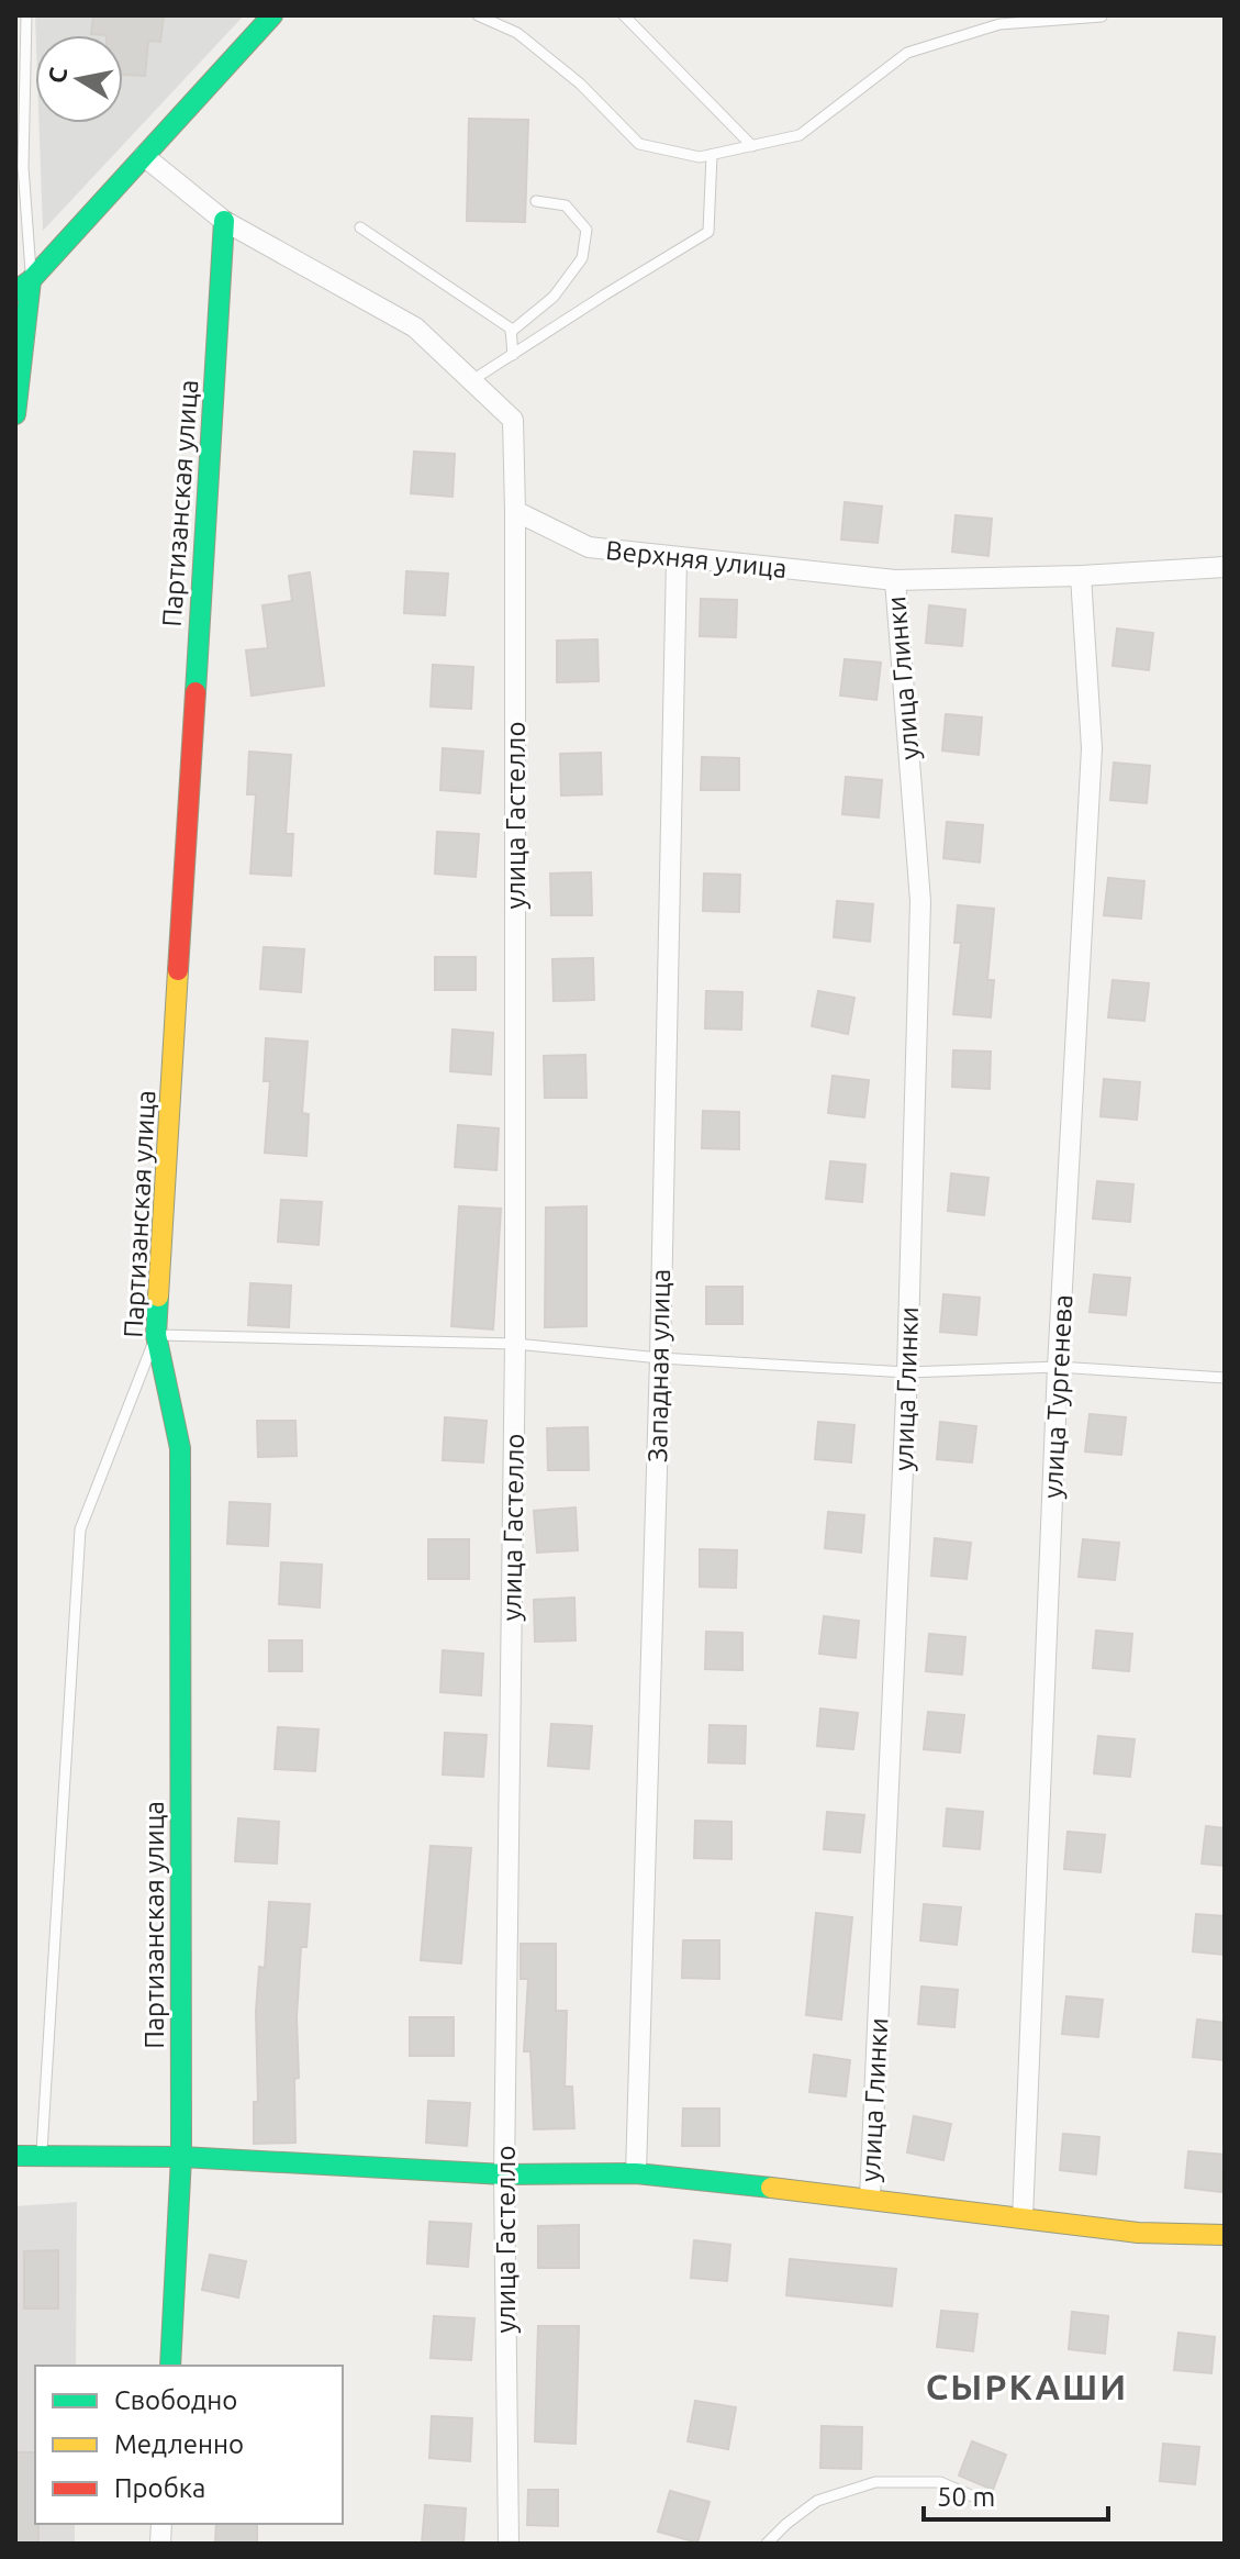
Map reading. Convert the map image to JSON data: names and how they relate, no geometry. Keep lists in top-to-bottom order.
{
  "streets": {
    "street": [
      "Партизанская улица",
      "Верхняя улица",
      "улица Глинки",
      "улица Гастелло",
      "Западная улица",
      "улица Тургенева"
    ]
  },
  "crossings": [
    ["Верхняя улица", "улица Глинки"],
    ["Верхняя улица", "улица Гастелло"],
    ["Верхняя улица", "Западная улица"],
    ["Верхняя улица", "улица Тургенева"]
  ],
  "districts": ["СЫРКАШИ"],
  "legend": ["Свободно", "Медленно", "Пробка"],
  "scale_bar": "50 m",
  "north": "left"
}
